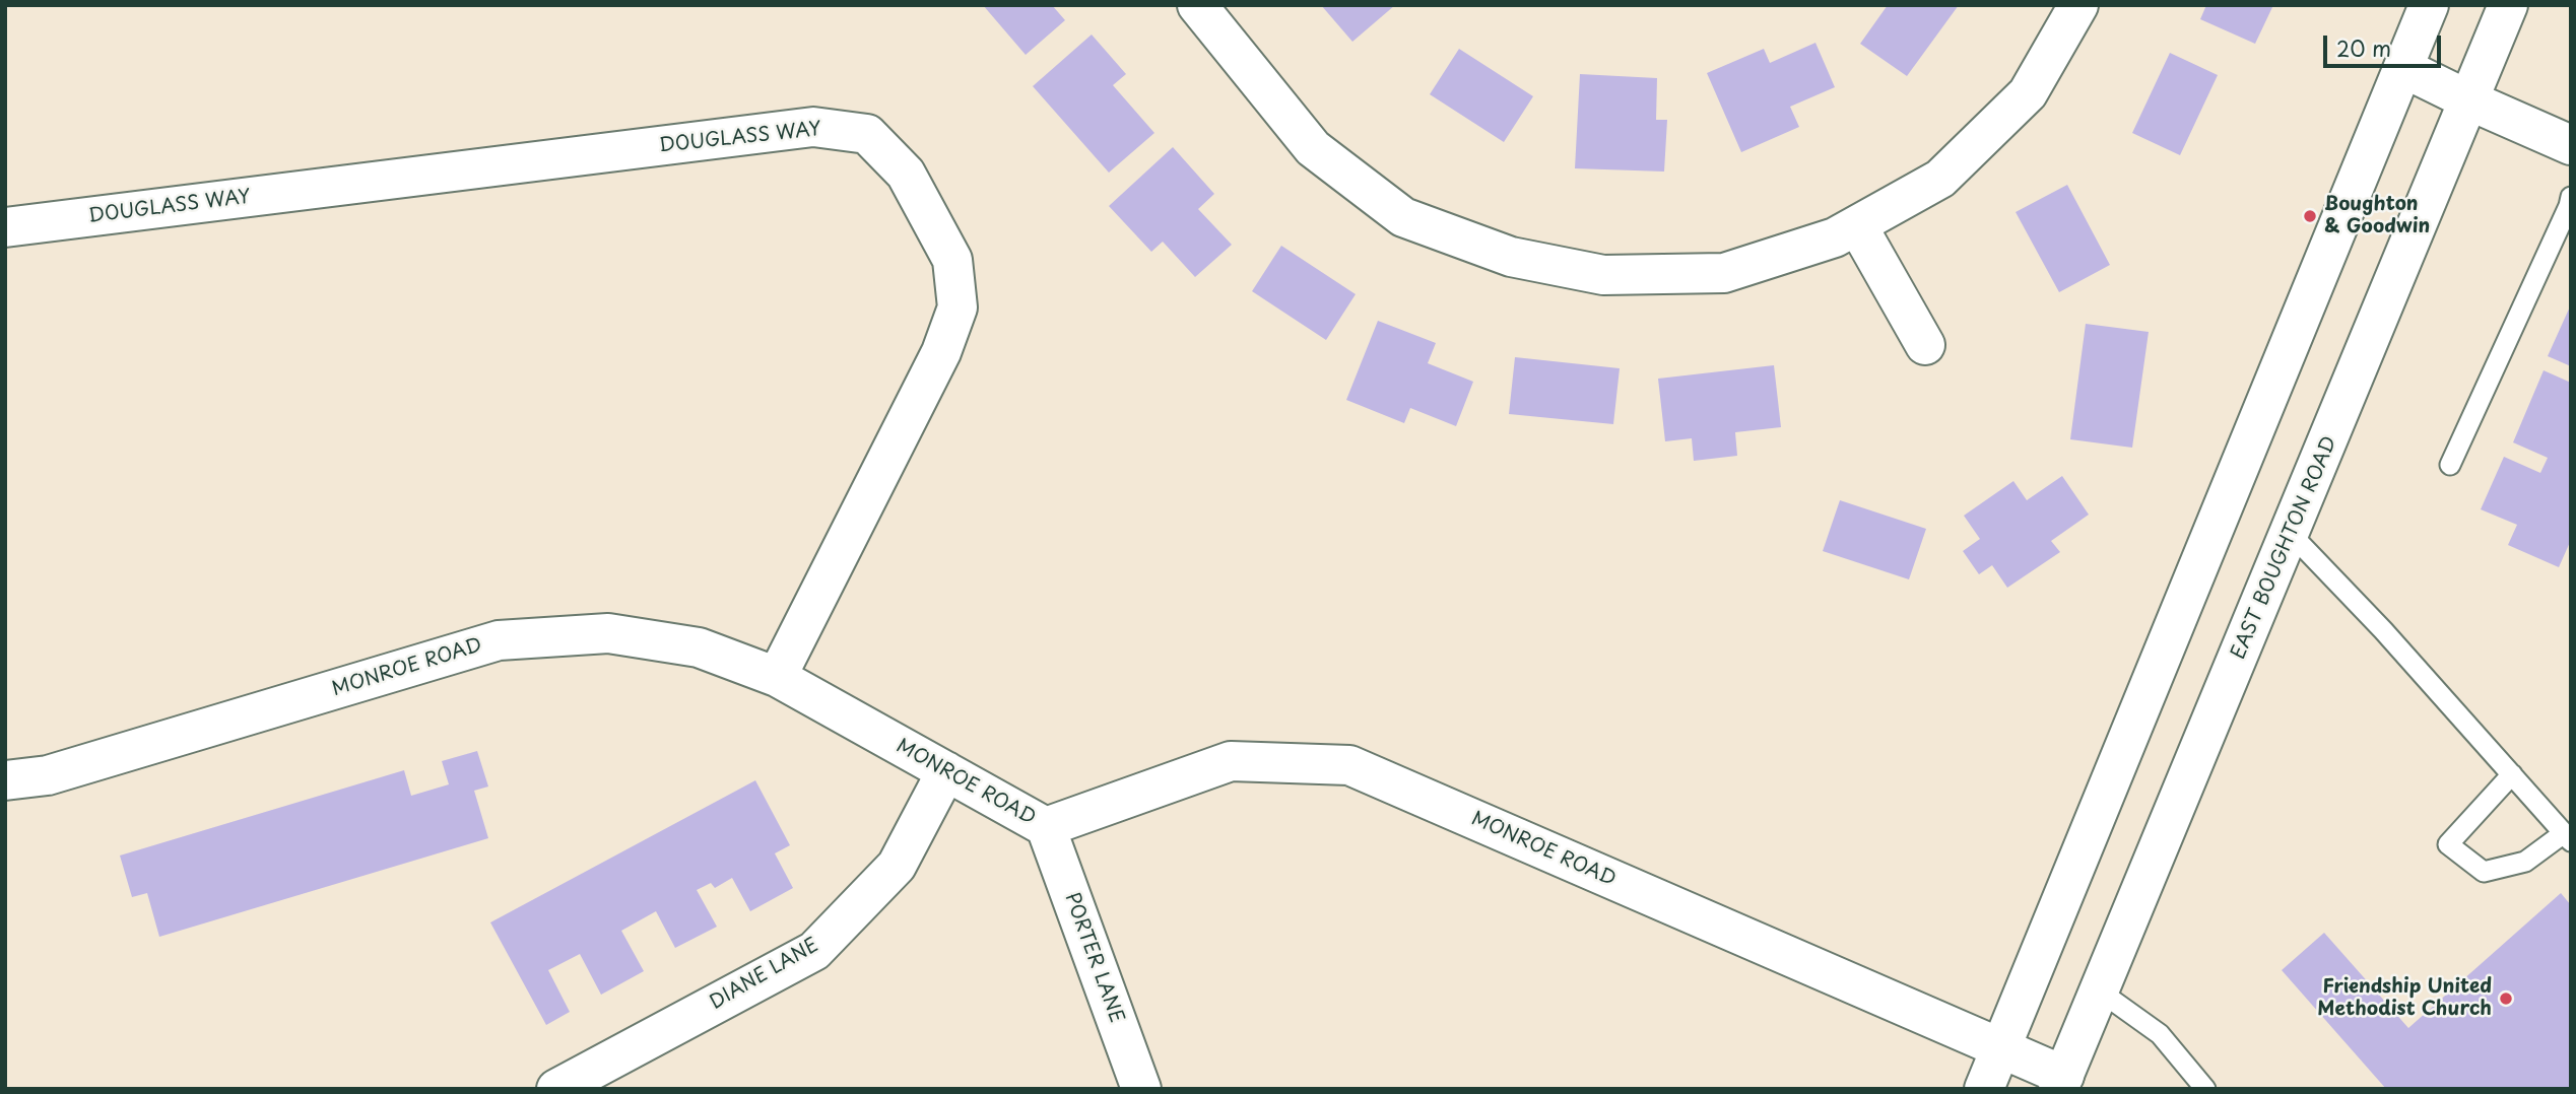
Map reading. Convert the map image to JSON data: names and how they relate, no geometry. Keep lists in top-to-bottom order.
{
  "streets": {
    "street": [
      "DOUGLASS WAY",
      "EAST BOUGHTON ROAD",
      "MONROE ROAD",
      "PORTER LANE",
      "DIANE LANE"
    ]
  },
  "crossings": [
    ["DOUGLASS WAY", "MONROE ROAD"],
    ["EAST BOUGHTON ROAD", "MONROE ROAD"],
    ["MONROE ROAD", "PORTER LANE"],
    ["MONROE ROAD", "DIANE LANE"]
  ],
  "places": ["Boughton & Goodwin", "Friendship United Methodist Church"],
  "scale_bar": "20 m"
}
